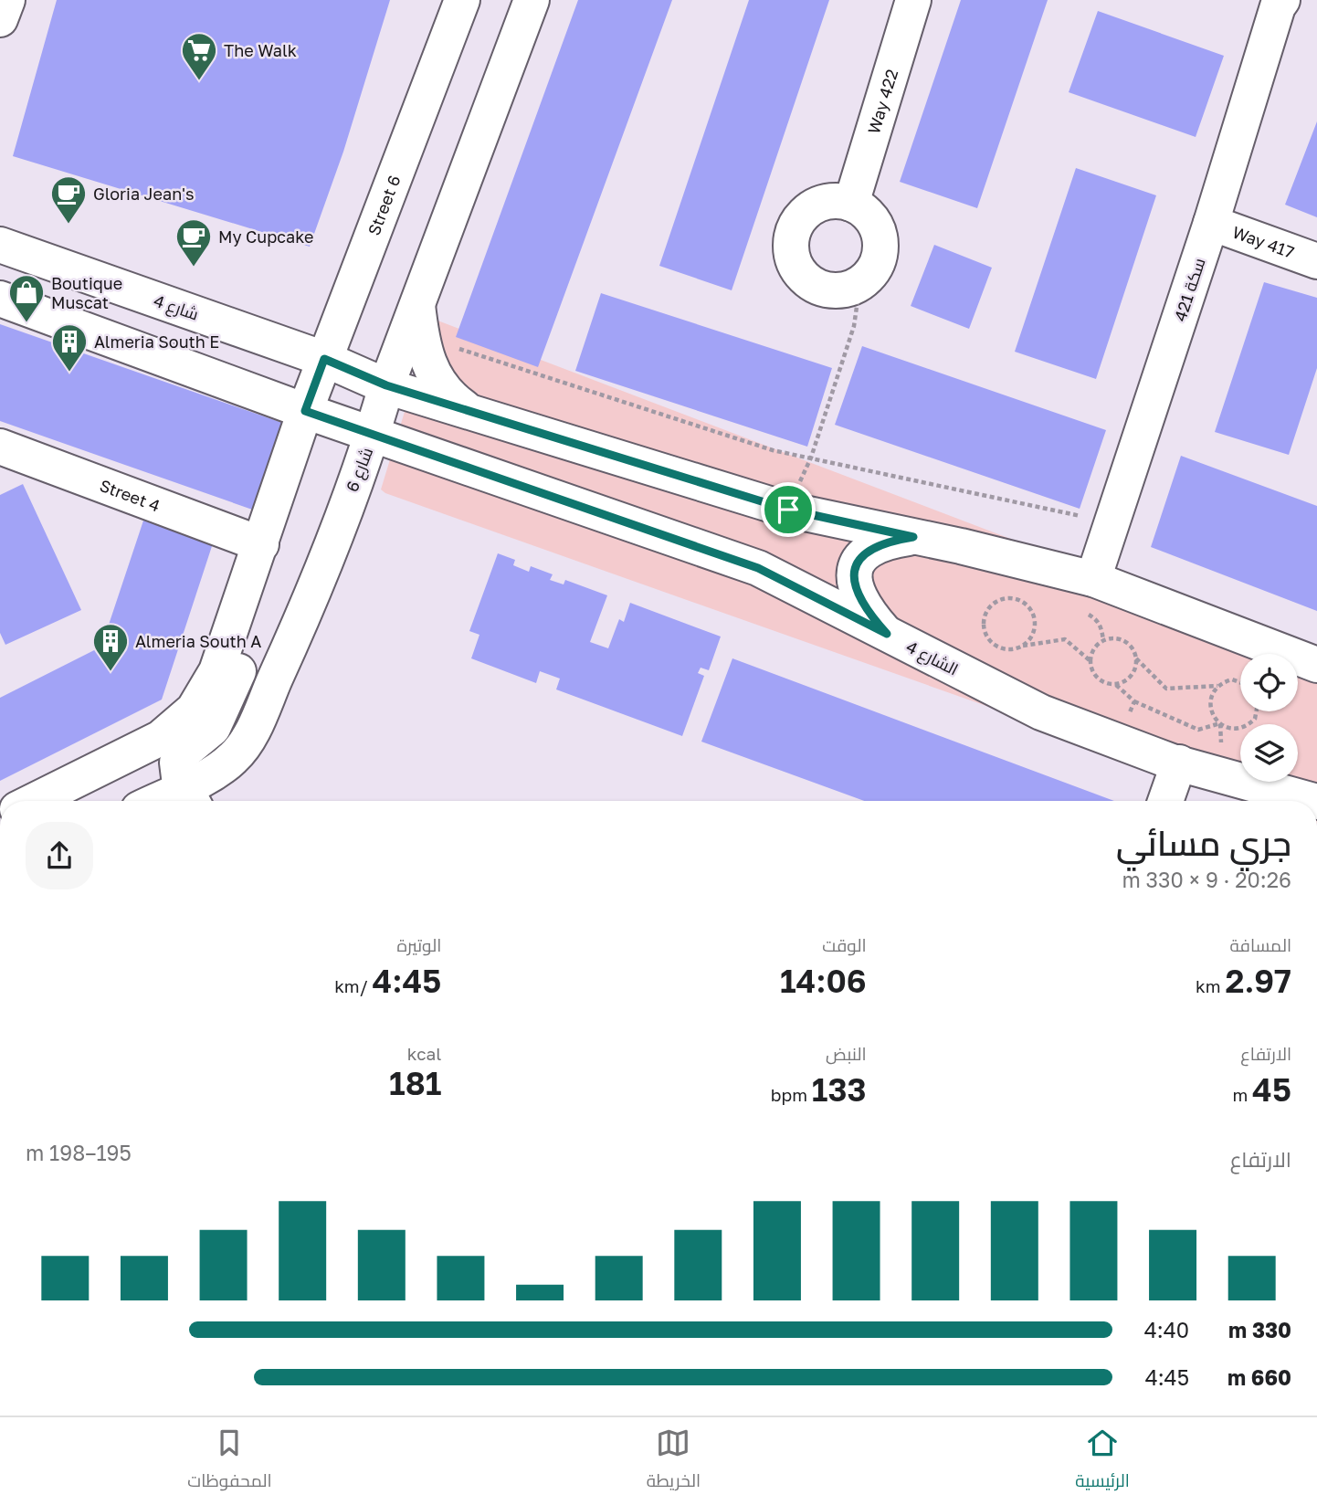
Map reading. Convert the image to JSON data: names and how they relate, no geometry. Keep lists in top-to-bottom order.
{
  "streets": {
    "street": [
      "Way 422",
      "Street 6",
      "Way 417",
      "سكة 421",
      "شارع 4",
      "شارع 6",
      "Street 4",
      "الشارع 4"
    ]
  },
  "crossings": [
    ["Street 6", "شارع 4"],
    ["Way 417", "سكة 421"],
    ["شارع 4", "شارع 6"],
    ["شارع 6", "الشارع 4"]
  ],
  "places": {
    "supermarket": ["The Walk"],
    "cafe": ["Gloria Jean's", "My Cupcake"],
    "shop": ["Boutique Muscat"],
    "building": ["Almeria South E", "Almeria South A"]
  },
  "page": {
    "heading": ["جري مسائي", "20:26 · 9 × 330 m"],
    "stats": [
      ["المسافة", "2.97 km"],
      ["الوقت", "14:06"],
      ["الوتيرة", "4:45 /km"],
      ["الارتفاع", "45 m"],
      ["النبض", "133 bpm"],
      ["kcal", "181"]
    ],
    "chart": ["الارتفاع", "195–198 m"],
    "list": [
      {
        "name": "330 m",
        "note": "4:40"
      },
      {
        "name": "660 m",
        "note": "4:45"
      }
    ],
    "tabs": ["الرئيسية", "الخريطة", "المحفوظات"]
  }
}
